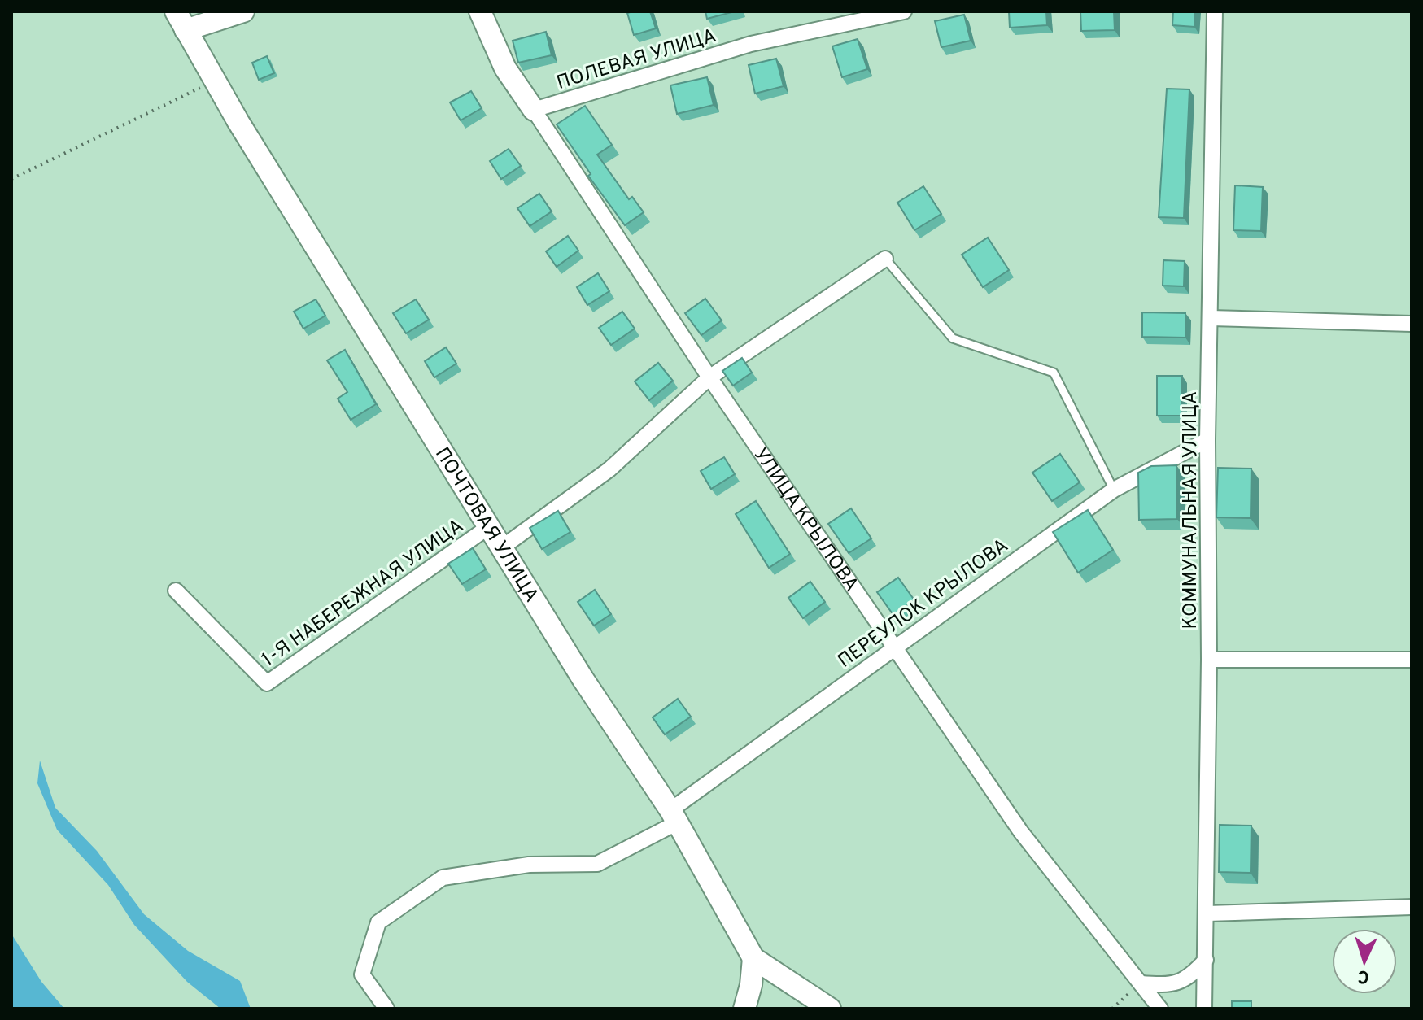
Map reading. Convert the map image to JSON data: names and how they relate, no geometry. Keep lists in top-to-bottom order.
{
  "streets": {
    "main road": ["УЛИЦА КРЫЛОВА", "ПОЧТОВАЯ УЛИЦА"],
    "street": [
      "ПОЛЕВАЯ УЛИЦА",
      "КОММУНАЛЬНАЯ УЛИЦА",
      "1-Я НАБЕРЕЖНАЯ УЛИЦА",
      "ПЕРЕУЛОК КРЫЛОВА"
    ]
  },
  "crossings": [
    ["ПОЛЕВАЯ УЛИЦА", "УЛИЦА КРЫЛОВА"],
    ["КОММУНАЛЬНАЯ УЛИЦА", "ПЕРЕУЛОК КРЫЛОВА"],
    ["УЛИЦА КРЫЛОВА", "ПЕРЕУЛОК КРЫЛОВА"],
    ["ПОЧТОВАЯ УЛИЦА", "1-Я НАБЕРЕЖНАЯ УЛИЦА"],
    ["ПОЧТОВАЯ УЛИЦА", "ПЕРЕУЛОК КРЫЛОВА"]
  ],
  "north": "bottom"
}
